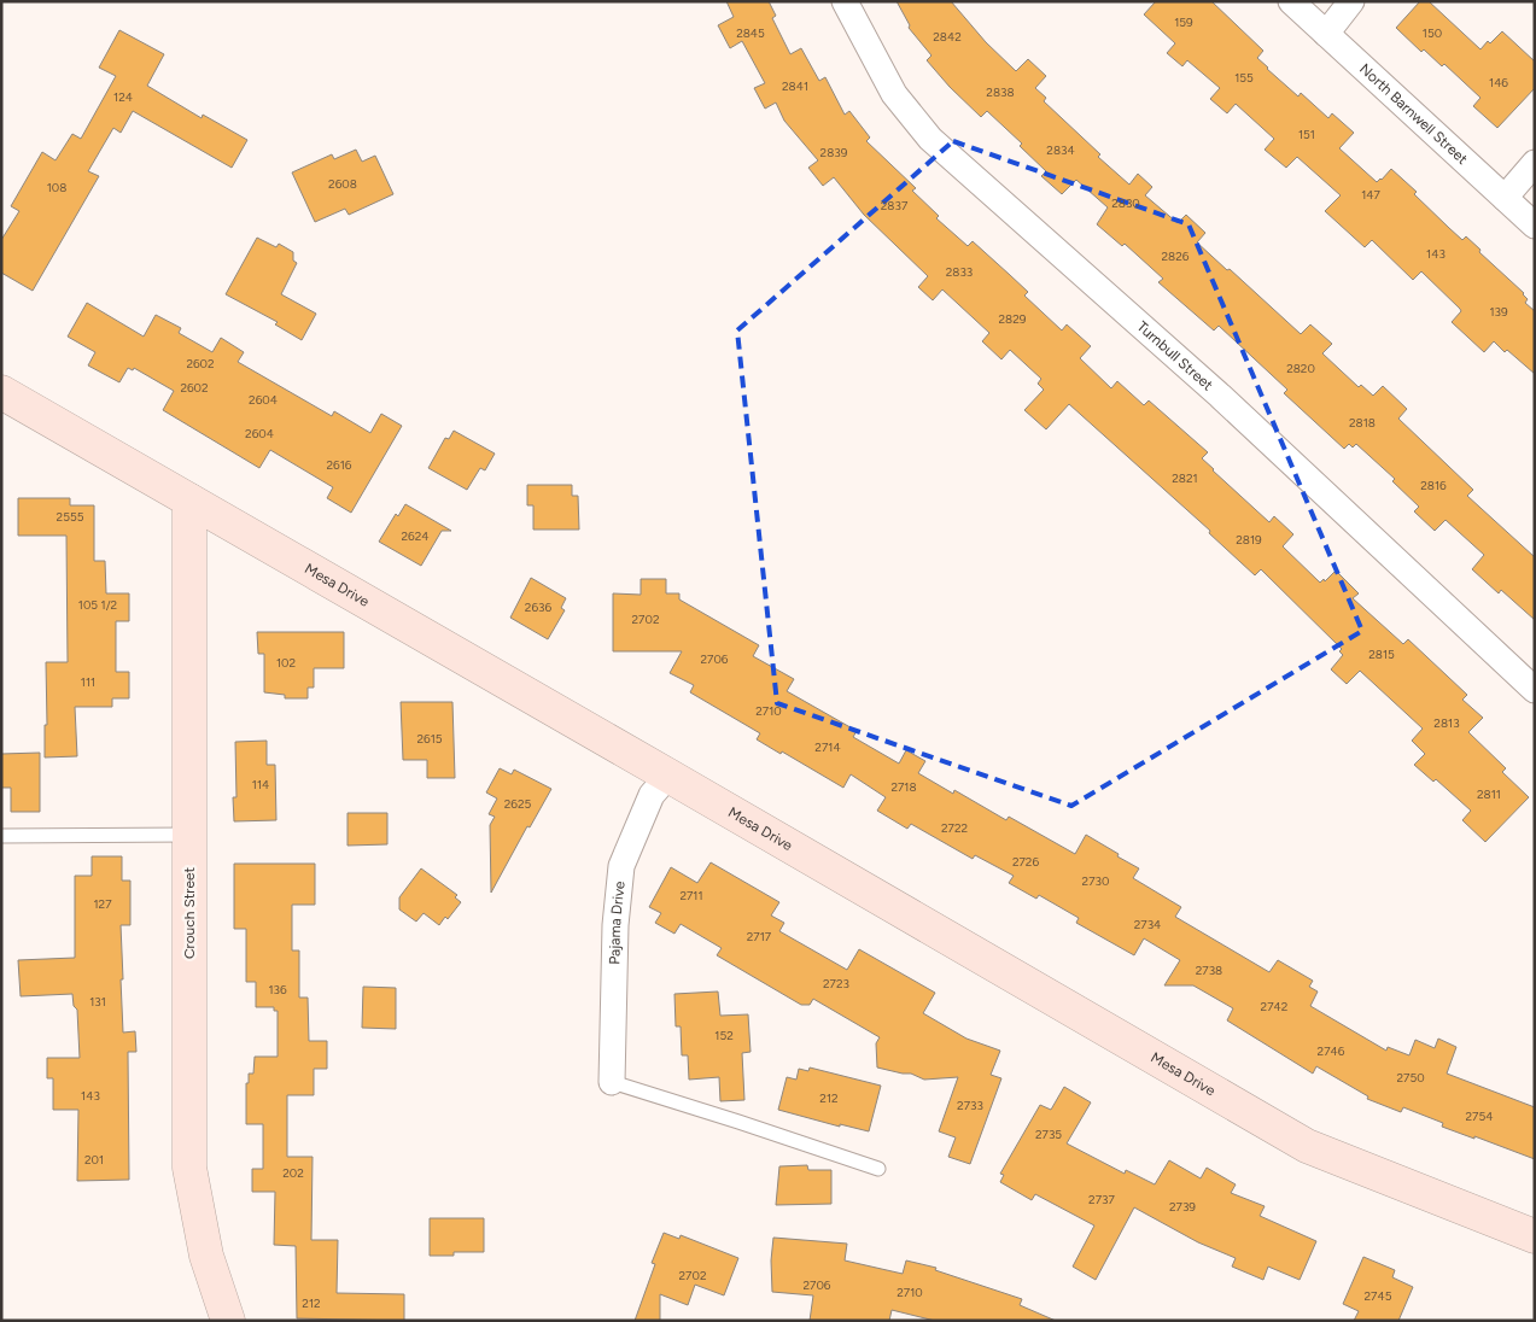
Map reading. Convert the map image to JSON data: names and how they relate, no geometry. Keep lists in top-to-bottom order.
{
  "streets": {
    "main road": ["Mesa Drive", "Crouch Street"],
    "street": ["North Barnwell Street", "Turnbull Street", "Pajama Drive"]
  },
  "crossings": [
    ["Mesa Drive", "Crouch Street"],
    ["Mesa Drive", "Pajama Drive"]
  ],
  "house_numbers": [
    "159",
    "2845",
    "150",
    "2842",
    "155",
    "146",
    "2841",
    "2838",
    "124",
    "151",
    "2834",
    "2839",
    "2608",
    "108",
    "147",
    "2830",
    "2837",
    "143",
    "2826",
    "2833",
    "139",
    "2829",
    "2602",
    "2820",
    "2602",
    "2604",
    "2818",
    "2604",
    "2616",
    "2821",
    "2816",
    "2555",
    "2624",
    "2819",
    "105 1/2",
    "2636",
    "2702",
    "2815",
    "2706",
    "102",
    "111",
    "2710",
    "2813",
    "2615",
    "2714",
    "114",
    "2718",
    "2811",
    "2625",
    "2722",
    "2726",
    "2730",
    "2711",
    "127",
    "2734",
    "2717",
    "2738",
    "2723",
    "136",
    "131",
    "2742",
    "152",
    "2746",
    "2750",
    "143",
    "212",
    "2733",
    "2754",
    "2735",
    "201",
    "202",
    "2737",
    "2739",
    "2702",
    "2706",
    "2710",
    "2745",
    "212"
  ]
}
